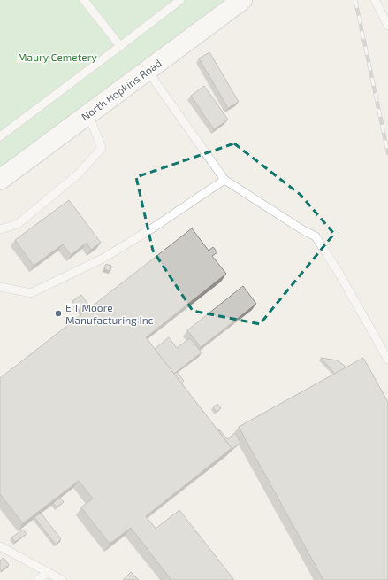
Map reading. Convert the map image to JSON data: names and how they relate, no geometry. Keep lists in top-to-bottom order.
{
  "streets": {
    "main road": ["North Hopkins Road"]
  },
  "parks": ["Maury Cemetery"],
  "places": ["E T Moore Manufacturing Inc"]
}
